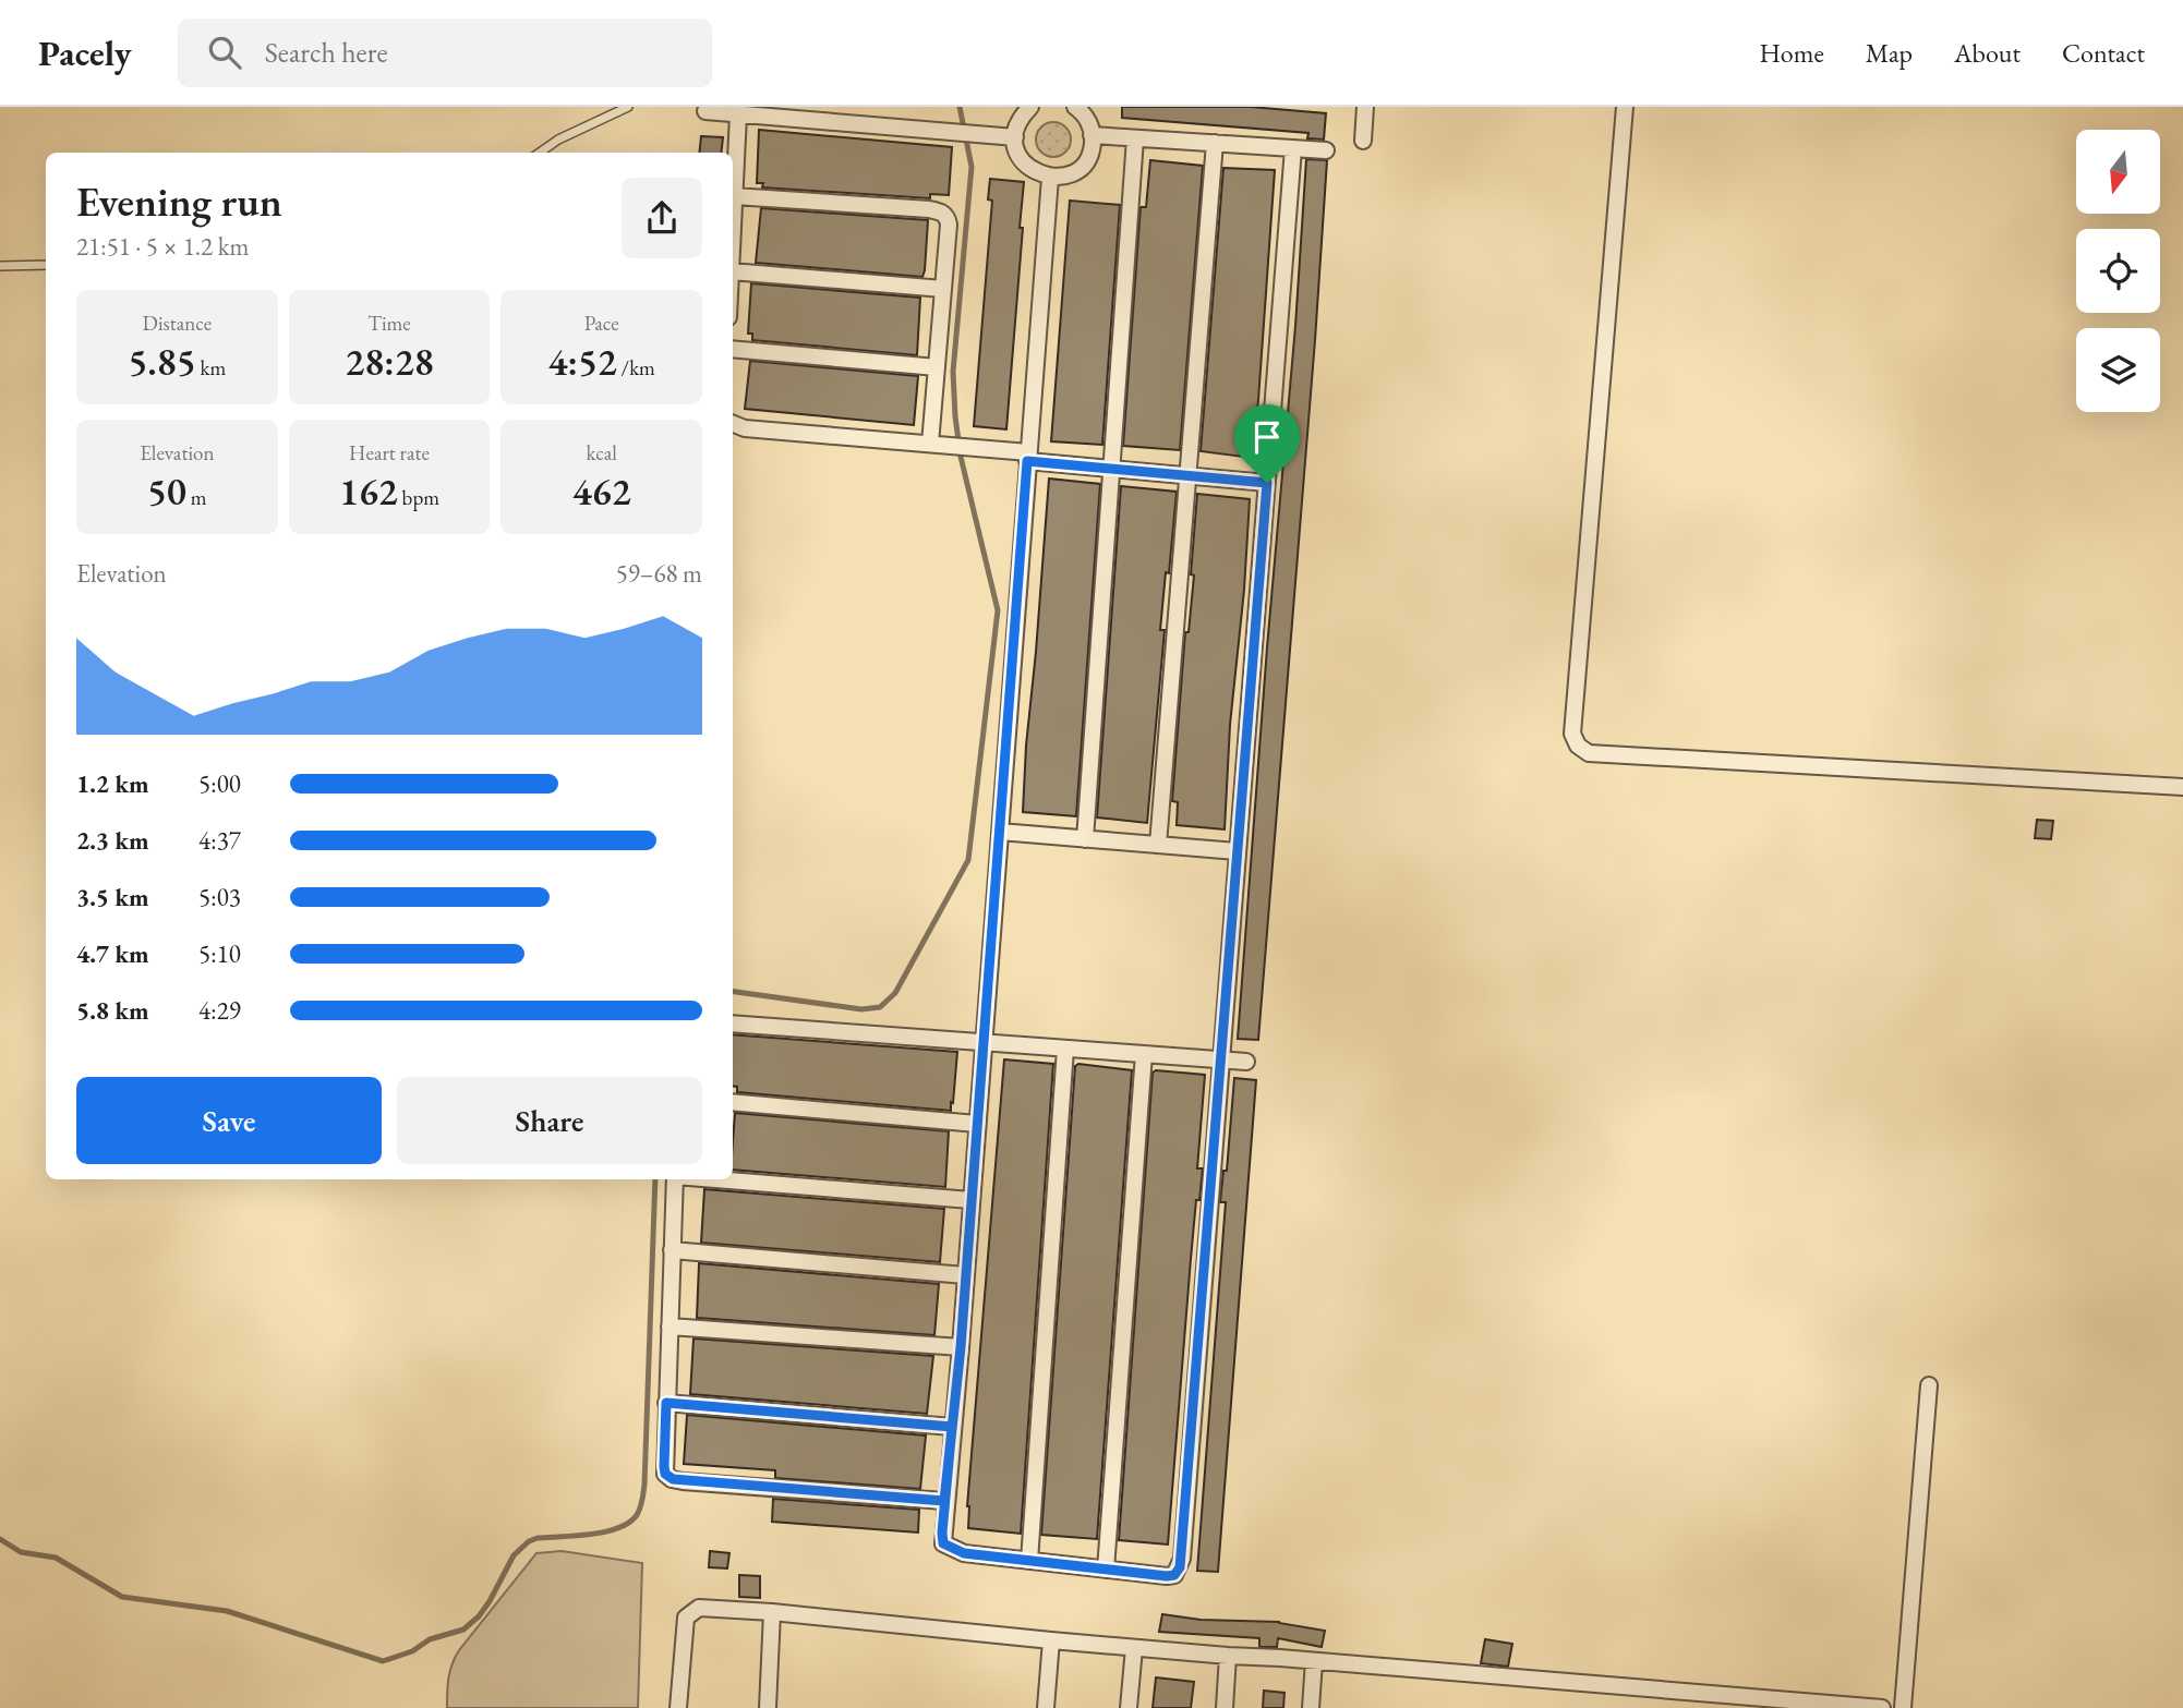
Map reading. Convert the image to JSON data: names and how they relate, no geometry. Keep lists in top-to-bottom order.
{
  "north": "bottom",
  "page": {
    "header": "Pacely",
    "search": "Search here",
    "nav": [
      "Home",
      "Map",
      "About",
      "Contact"
    ],
    "heading": ["Evening run", "21:51 · 5 × 1.2 km"],
    "stats": [
      ["Distance", "5.85 km"],
      ["Time", "28:28"],
      ["Pace", "4:52 /km"],
      ["Elevation", "50 m"],
      ["Heart rate", "162 bpm"],
      ["kcal", "462"]
    ],
    "chart": ["Elevation", "59–68 m"],
    "list": [
      {
        "name": "1.2 km",
        "note": "5:00"
      },
      {
        "name": "2.3 km",
        "note": "4:37"
      },
      {
        "name": "3.5 km",
        "note": "5:03"
      },
      {
        "name": "4.7 km",
        "note": "5:10"
      },
      {
        "name": "5.8 km",
        "note": "4:29"
      }
    ],
    "buttons": ["Save", "Share"]
  }
}
